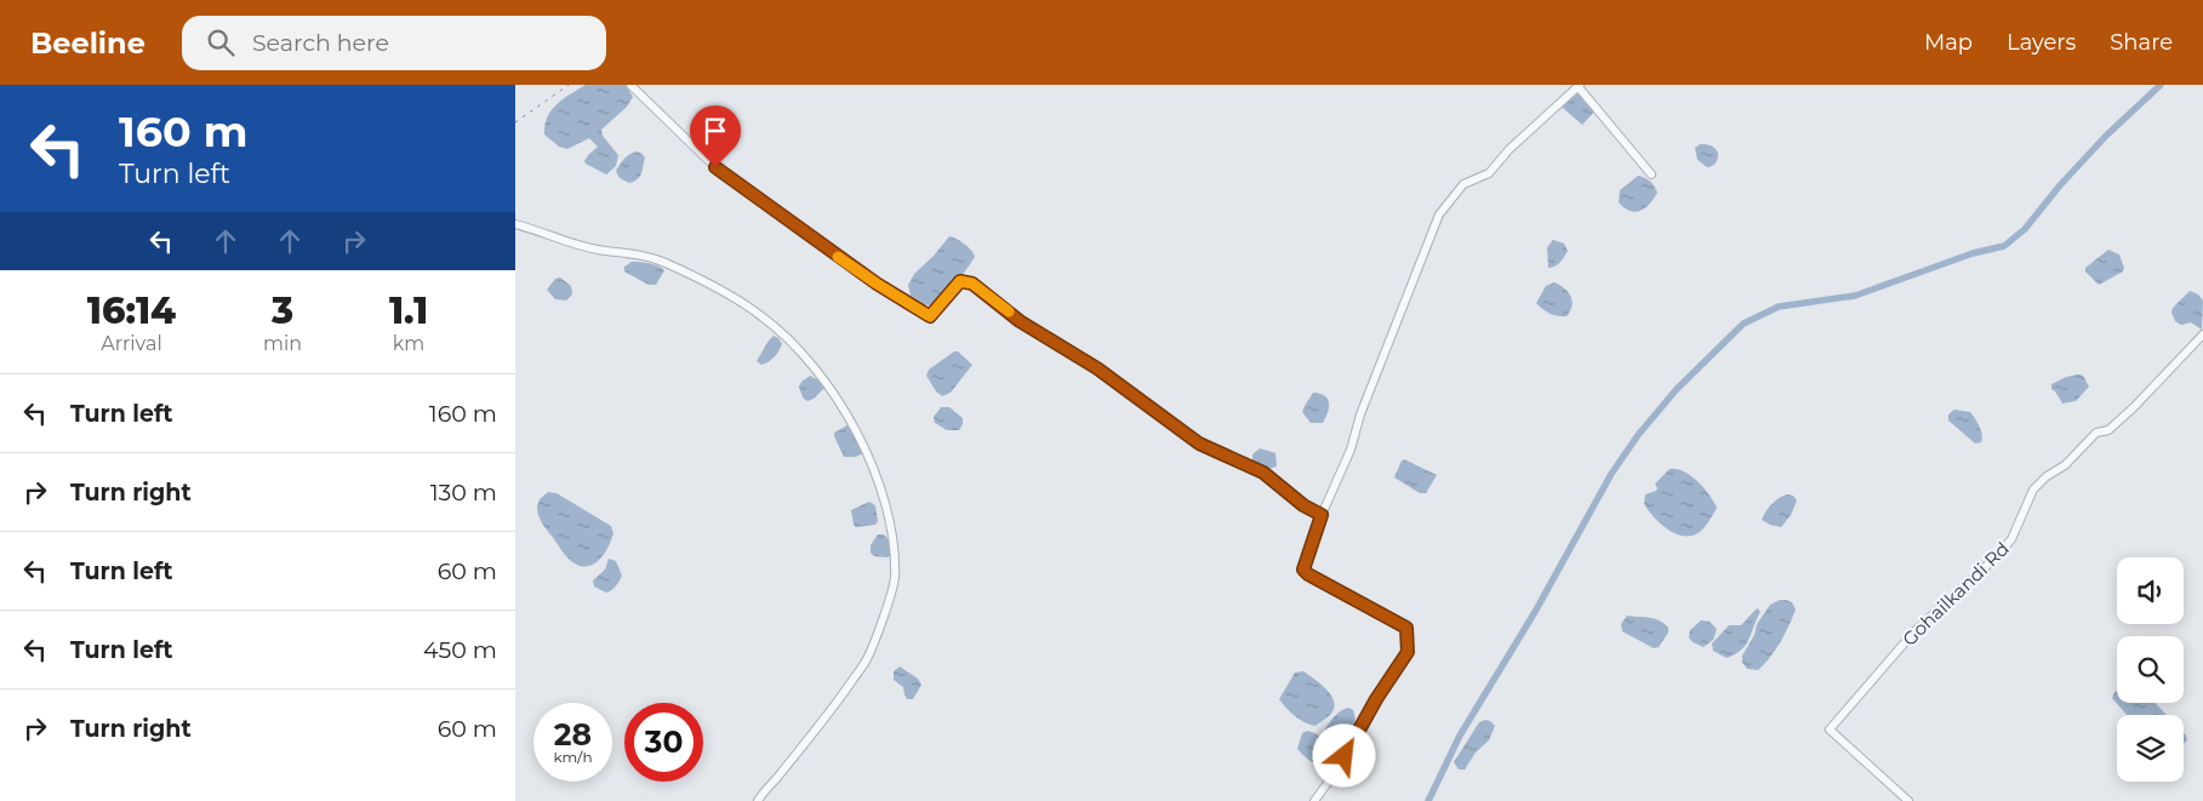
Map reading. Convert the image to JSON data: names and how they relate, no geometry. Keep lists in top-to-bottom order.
{
  "streets": {
    "street": ["Gohailkandi Rd"]
  },
  "page": {
    "header": "Beeline",
    "search": "Search here",
    "nav": ["Map", "Layers", "Share"],
    "turn": ["160 m", "Turn left"],
    "eta": [
      "16:14",
      "Arrival",
      "3",
      "min",
      "1.1",
      "km"
    ],
    "list": [
      {
        "name": "Turn left",
        "value": "160 m"
      },
      {
        "name": "Turn right",
        "value": "130 m"
      },
      {
        "name": "Turn left",
        "value": "60 m"
      },
      {
        "name": "Turn left",
        "value": "450 m"
      },
      {
        "name": "Turn right",
        "value": "60 m"
      }
    ],
    "speed": "28 km/h",
    "limit": "30"
  }
}
